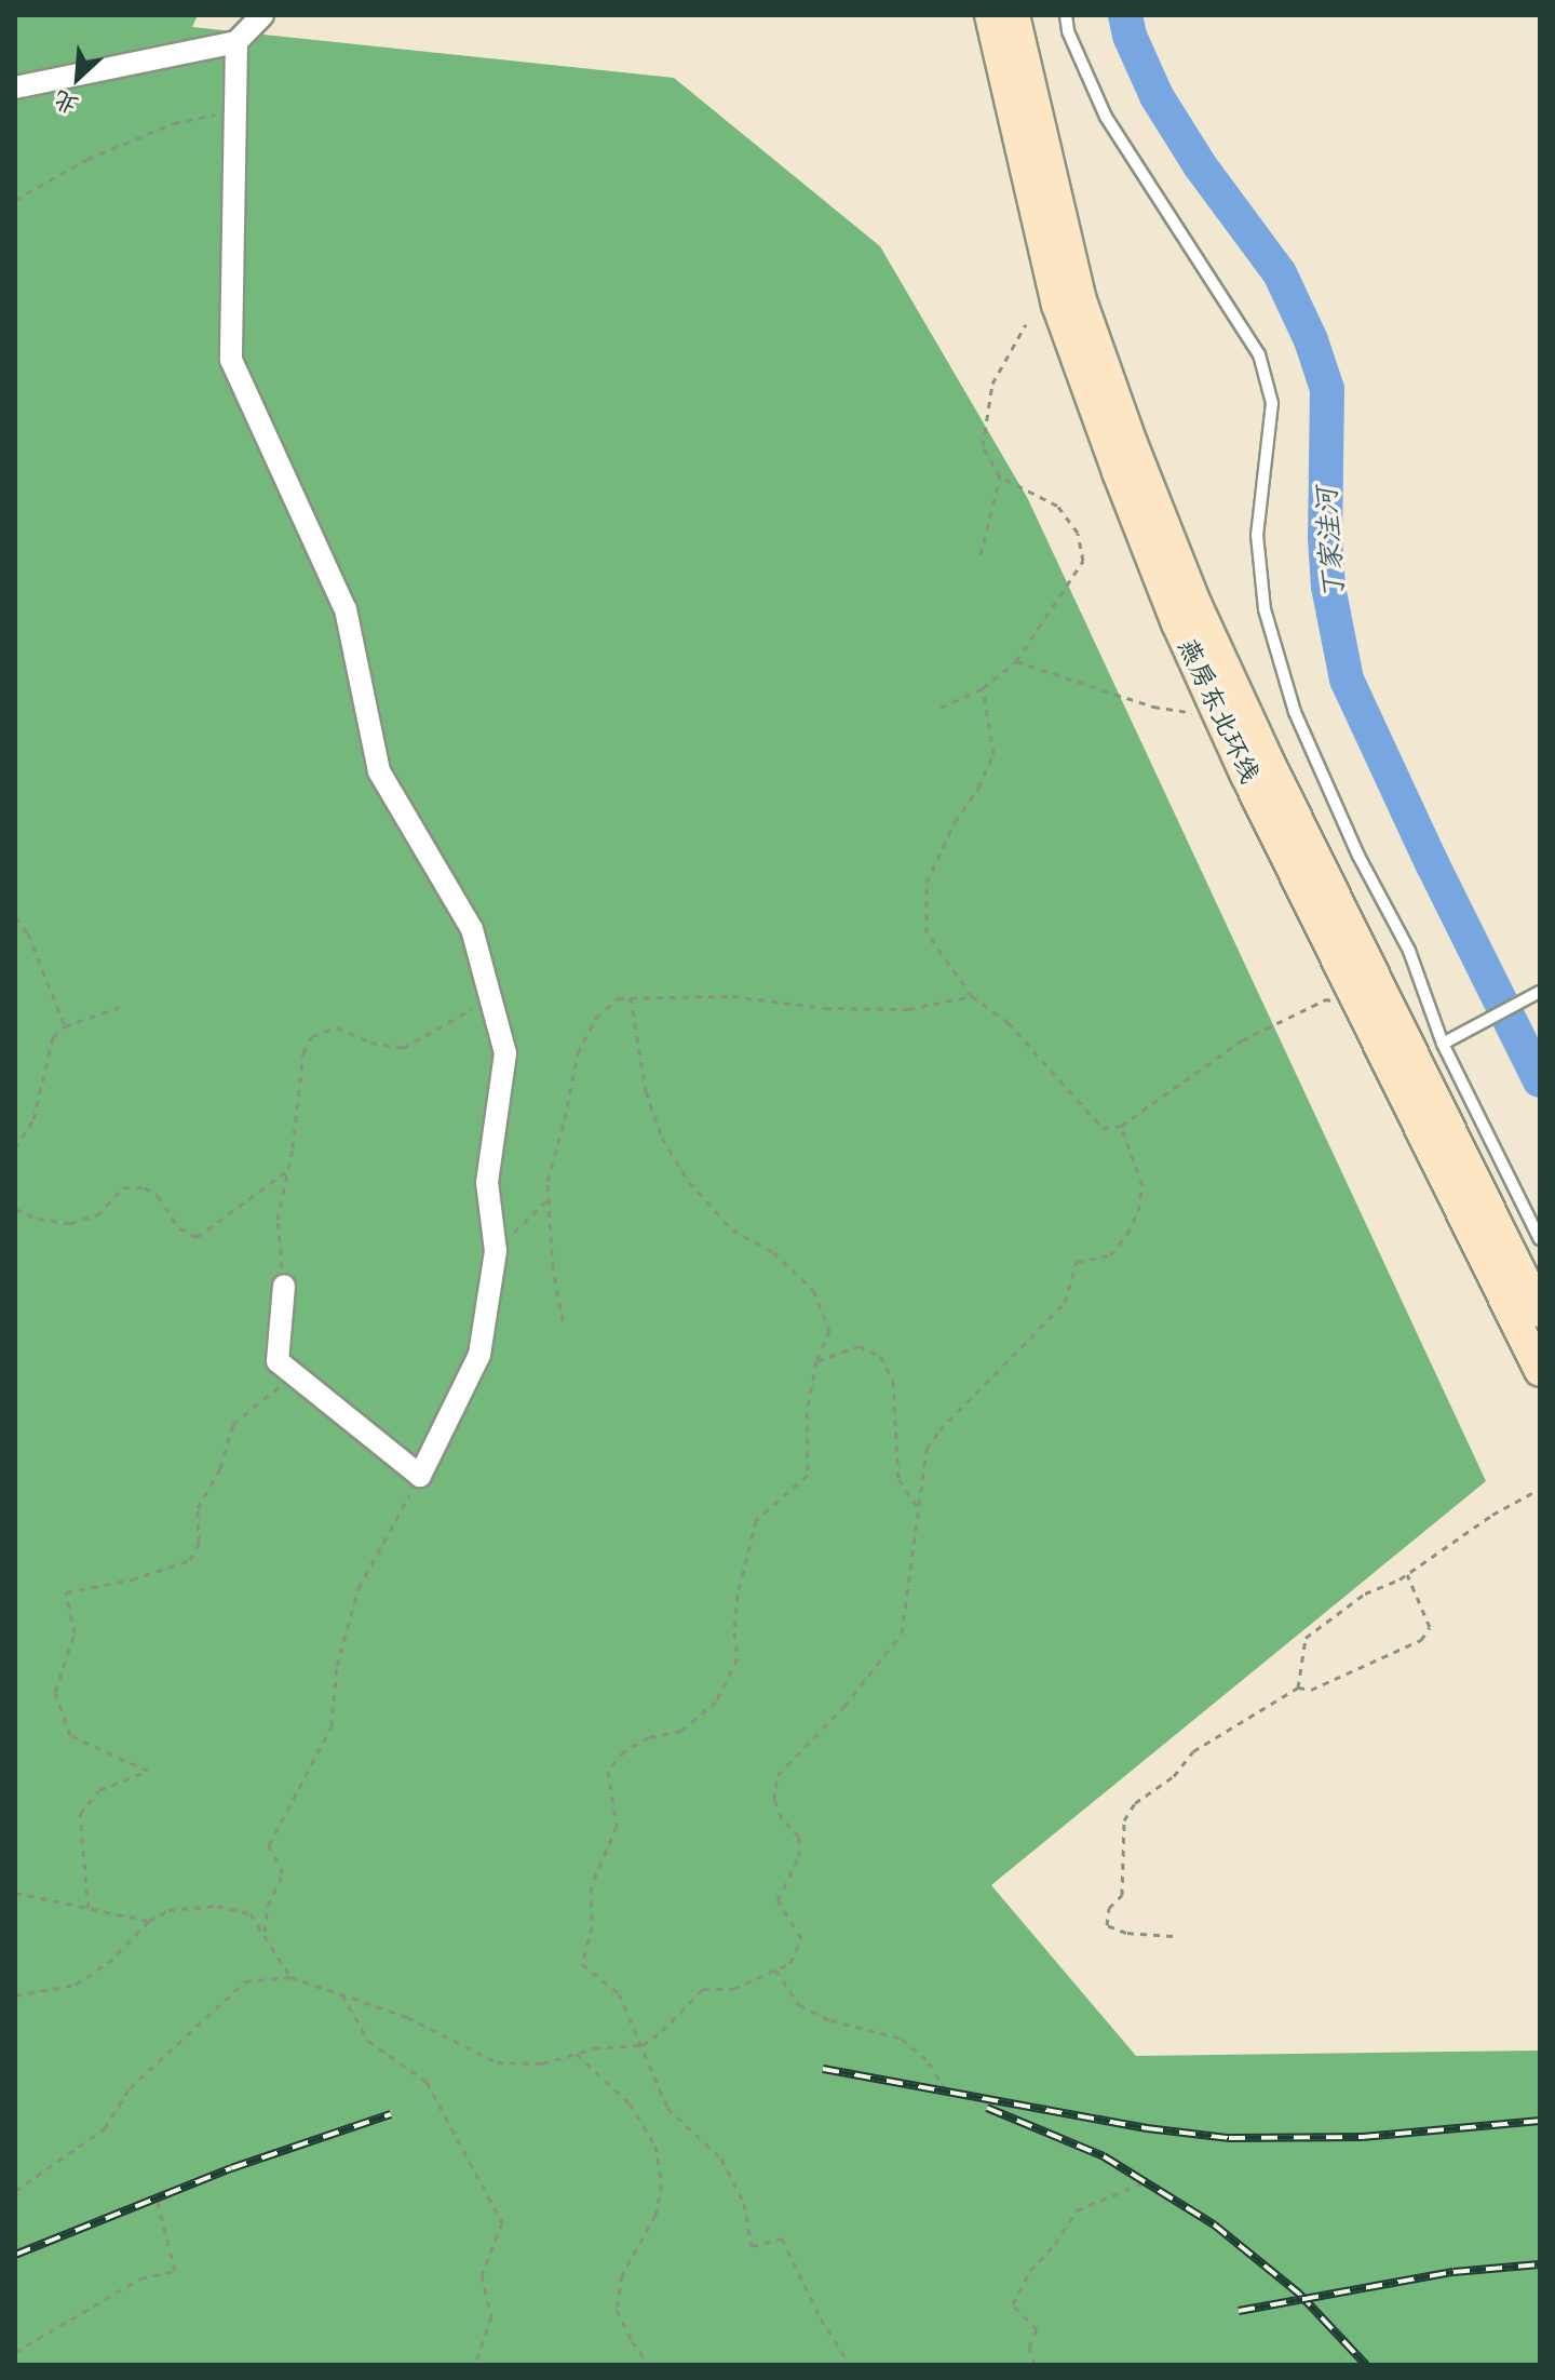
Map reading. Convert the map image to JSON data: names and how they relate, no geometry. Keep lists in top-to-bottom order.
{
  "streets": {
    "main road": ["燕房东北环线"]
  },
  "water": ["丁家洼河"],
  "north": "bottom left"
}
